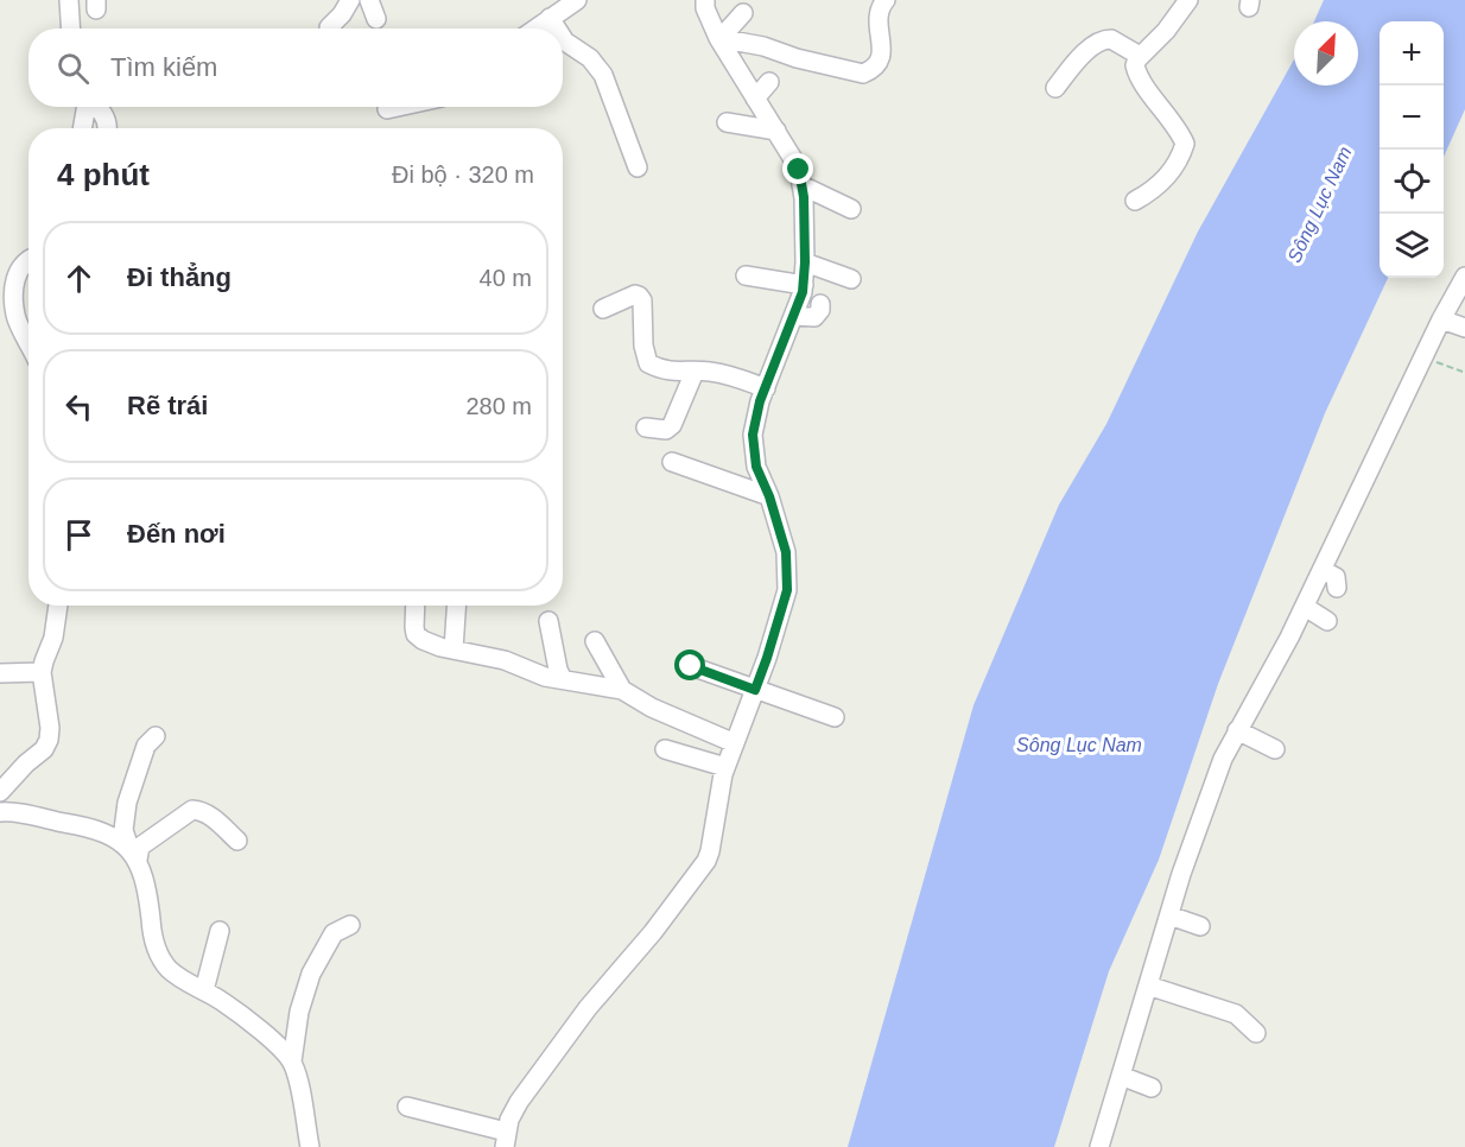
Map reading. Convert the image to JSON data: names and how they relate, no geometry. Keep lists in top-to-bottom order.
{
  "water": ["Sông Lục Nam"],
  "north": "top right",
  "page": {
    "map_buttons": ["+", "−"],
    "search": "Tìm kiếm",
    "heading": ["4 phút", "Đi bộ · 320 m"],
    "list": [
      ["Đi thẳng", "40 m"],
      ["Rẽ trái", "280 m"],
      "Đến nơi"
    ]
  }
}
